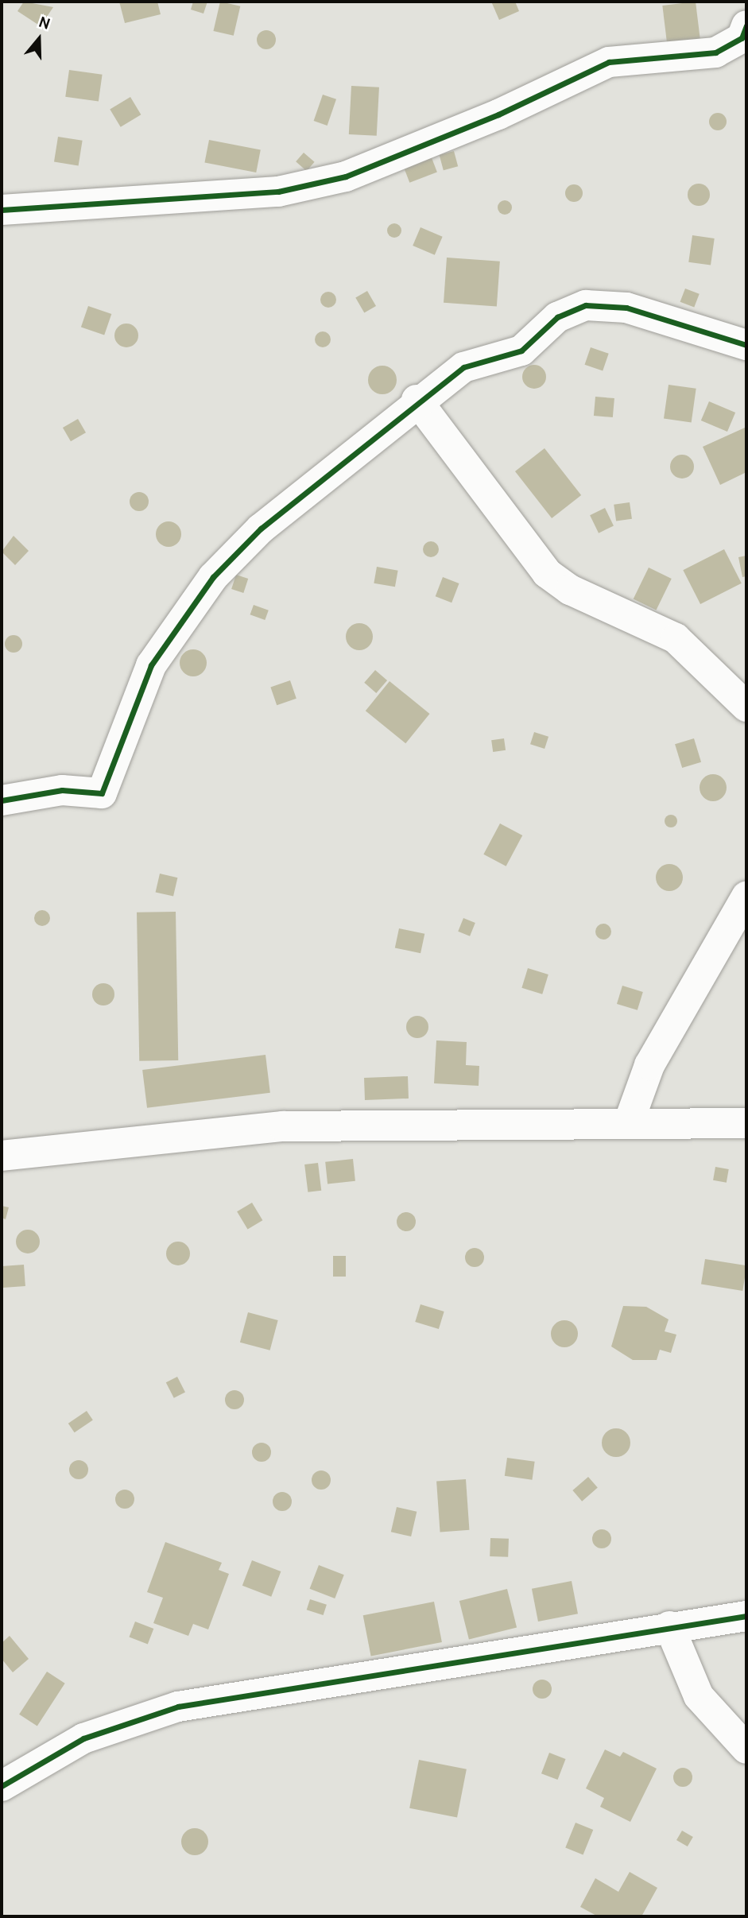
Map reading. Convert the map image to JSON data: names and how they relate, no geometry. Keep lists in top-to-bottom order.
{
  "north": "top"
}
